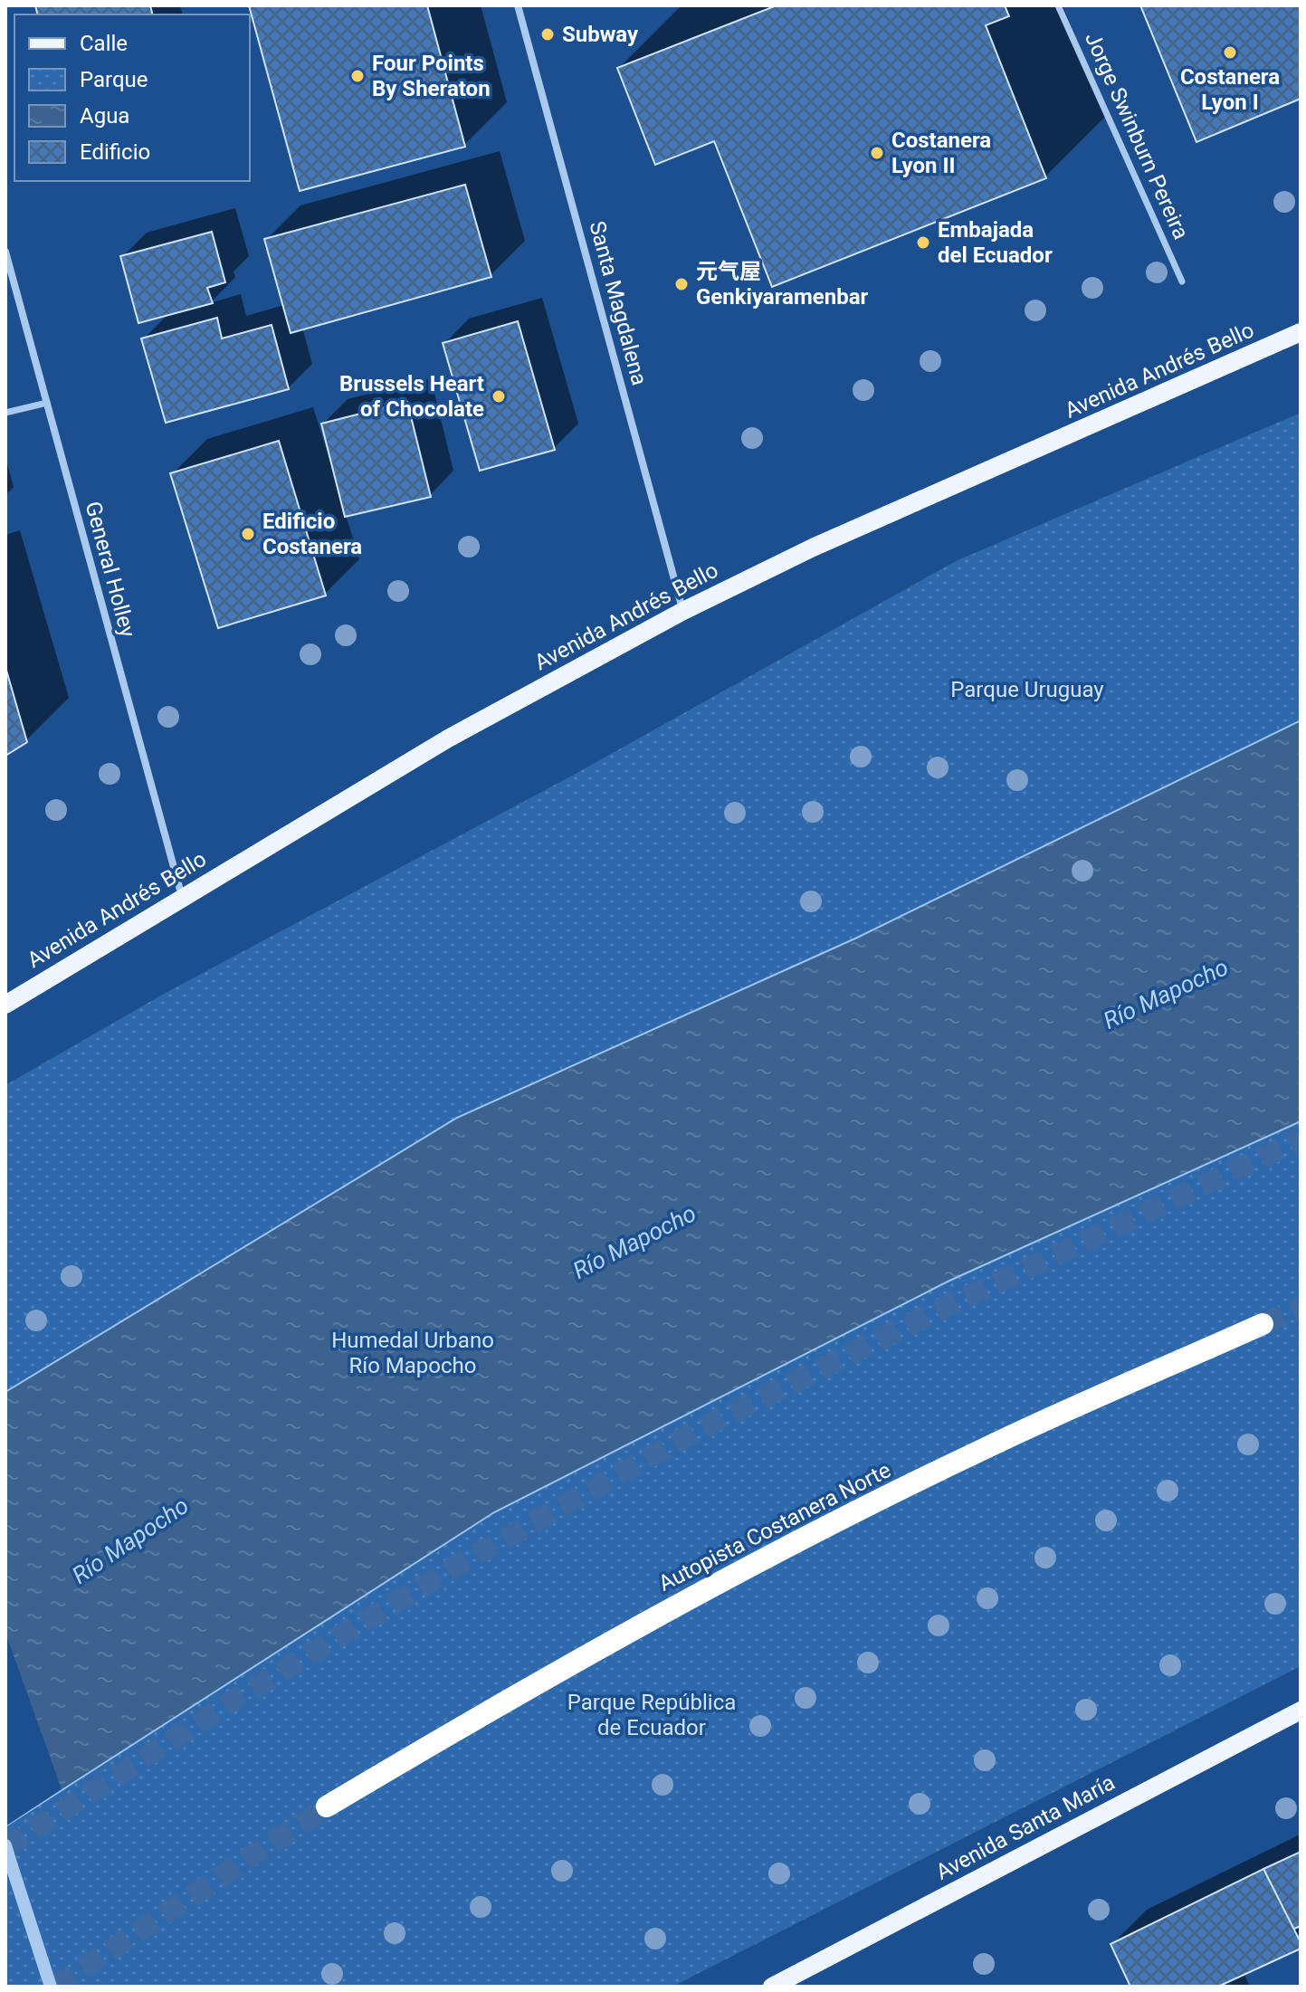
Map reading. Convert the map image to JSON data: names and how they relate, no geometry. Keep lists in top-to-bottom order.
{
  "streets": {
    "highway": ["Autopista Costanera Norte"],
    "main road": ["Avenida Andrés Bello", "Avenida Santa María"],
    "street": ["Jorge Swinburn Pereira", "Santa Magdalena", "General Holley"]
  },
  "crossings": [
    ["Santa Magdalena", "Avenida Andrés Bello"],
    ["Avenida Andrés Bello", "General Holley"]
  ],
  "water": ["Río Mapocho"],
  "parks": ["Parque Uruguay", "Humedal Urbano Río Mapocho", "Parque República de Ecuador"],
  "places": [
    "Subway",
    "Costanera Lyon I",
    "Four Points By Sheraton",
    "Costanera Lyon II",
    "Embajada del Ecuador",
    "元气屋 Genkiyaramenbar",
    "Brussels Heart of Chocolate",
    "Edificio Costanera"
  ],
  "legend": [
    "Calle",
    "Parque",
    "Agua",
    "Edificio"
  ]
}
